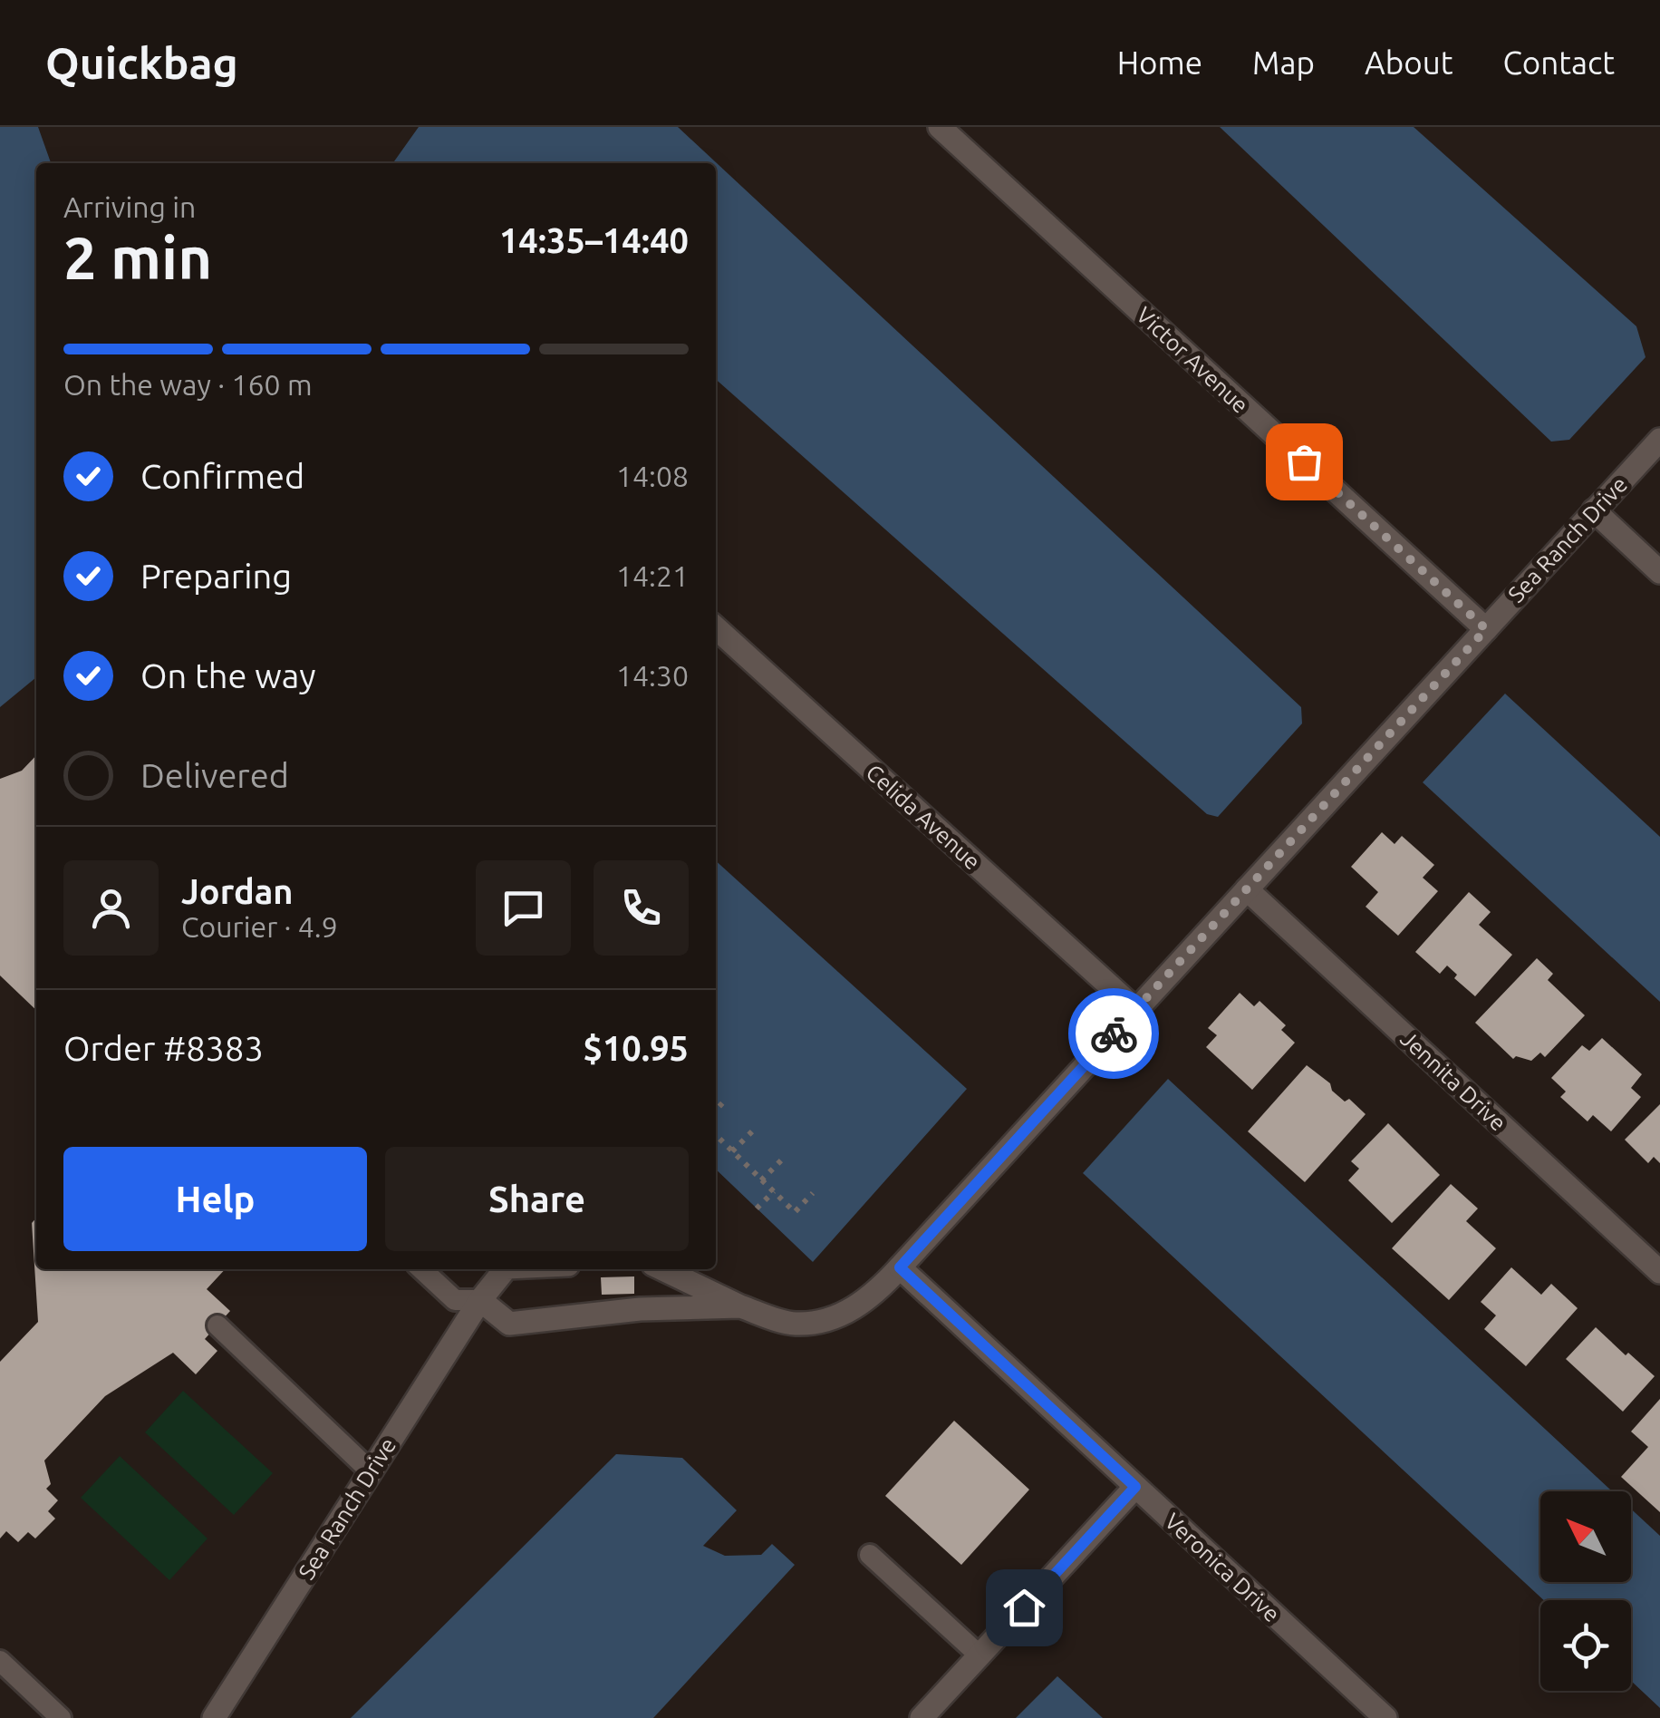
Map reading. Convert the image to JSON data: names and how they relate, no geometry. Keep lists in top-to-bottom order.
{
  "streets": {
    "street": [
      "Victor Avenue",
      "Sea Ranch Drive",
      "Celida Avenue",
      "Jennita Drive",
      "Veronica Drive"
    ]
  },
  "crossings": [
    ["Victor Avenue", "Sea Ranch Drive"],
    ["Sea Ranch Drive", "Celida Avenue"],
    ["Sea Ranch Drive", "Jennita Drive"],
    ["Sea Ranch Drive", "Veronica Drive"]
  ],
  "north": "top left",
  "page": {
    "header": "Quickbag",
    "nav": [
      "Home",
      "Map",
      "About",
      "Contact"
    ],
    "heading": ["2 min", "Arriving in", "14:35–14:40"],
    "panel": [
      "Jordan",
      "Courier · 4.9",
      "Order #8383",
      "$10.95"
    ],
    "bar": "On the way · 160 m",
    "list": [
      ["Confirmed", "14:08"],
      ["Preparing", "14:21"],
      ["On the way", "14:30"],
      "Delivered"
    ],
    "buttons": ["Help", "Share"]
  }
}
